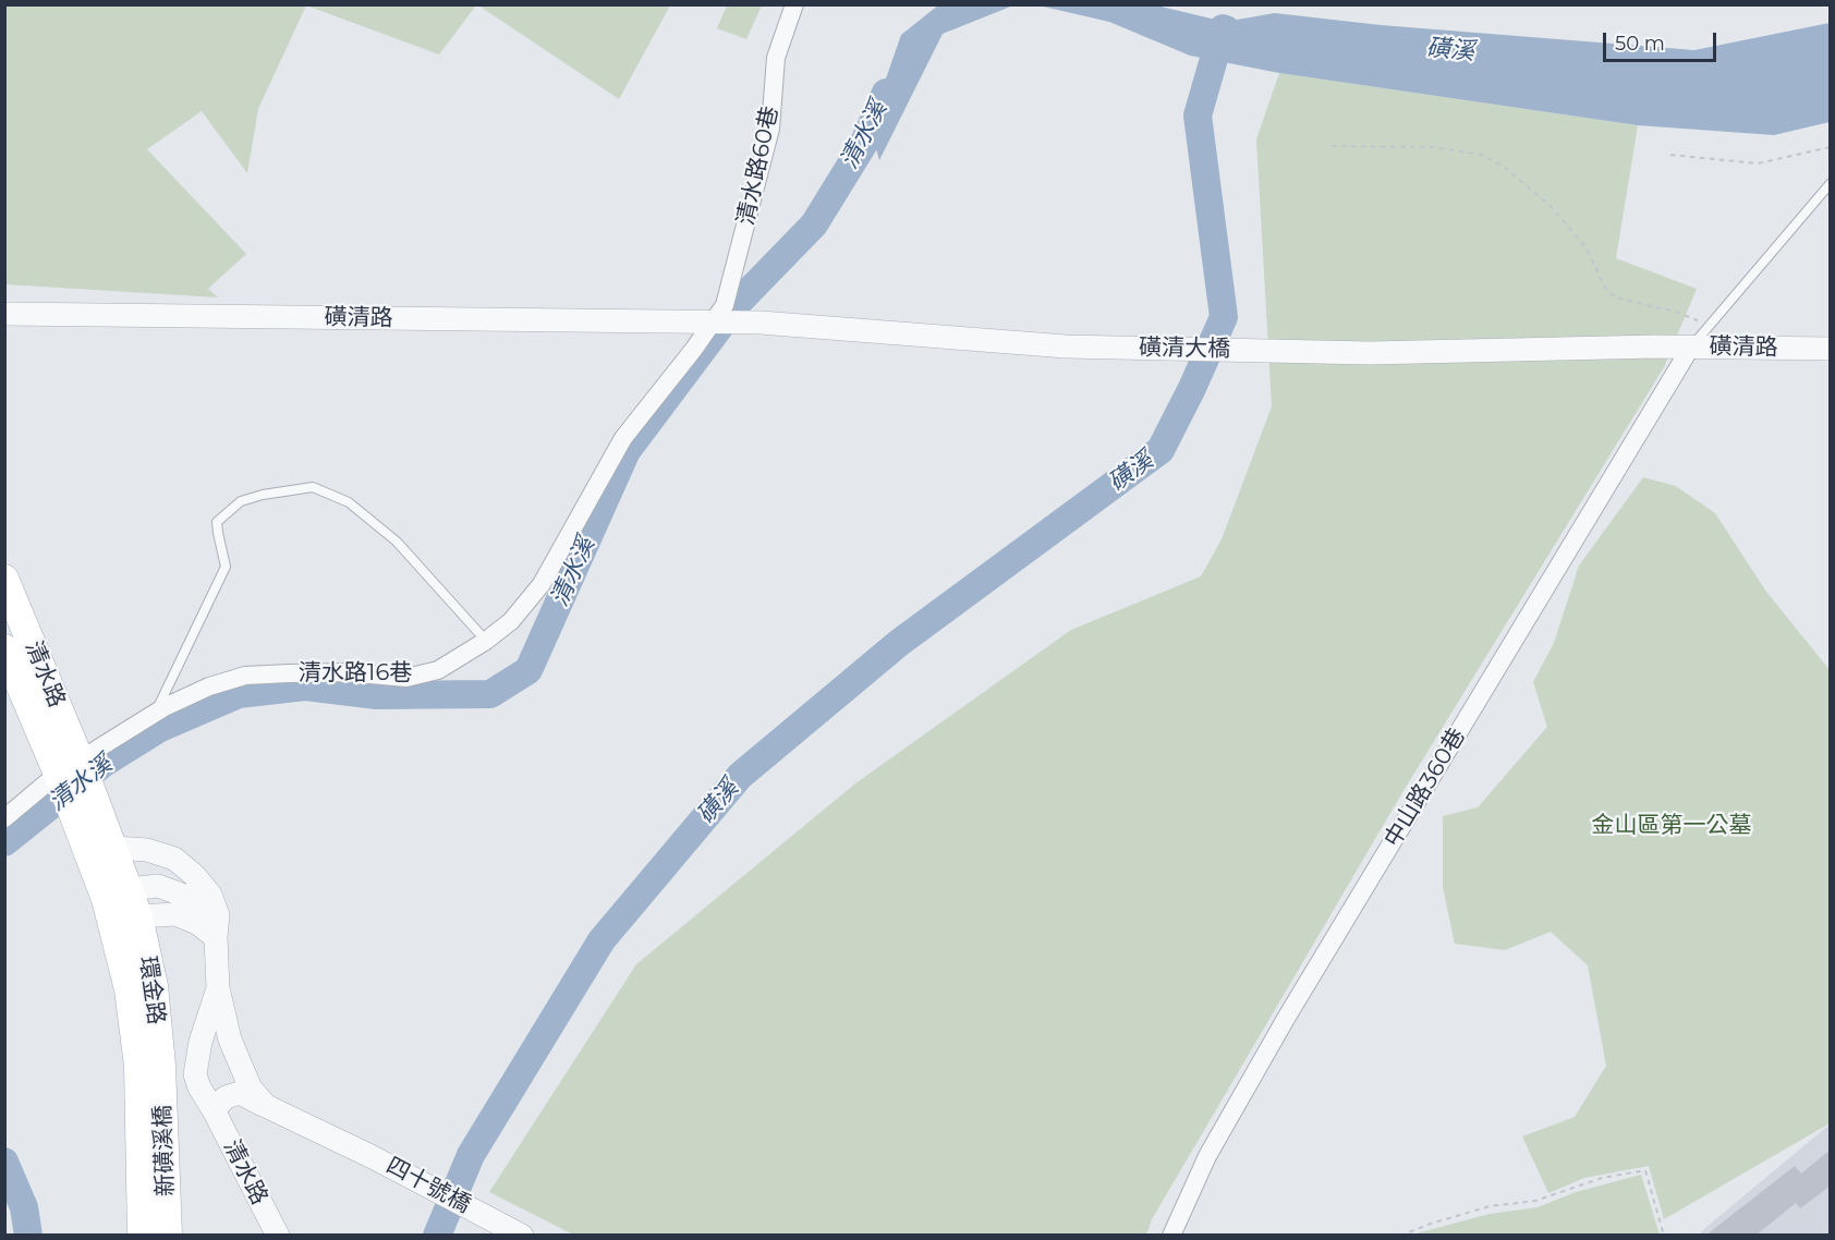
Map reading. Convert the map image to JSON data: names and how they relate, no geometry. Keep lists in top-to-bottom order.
{
  "streets": {
    "main road": ["清水路", "環金路", "新磺溪橋"],
    "street": [
      "清水路60巷",
      "磺清路",
      "磺清大橋",
      "清水路16巷",
      "中山路360巷",
      "四十號橋"
    ]
  },
  "crossings": [
    ["清水路60巷", "磺清路"],
    ["清水路60巷", "磺清大橋"],
    ["清水路60巷", "清水路16巷"],
    ["磺清路", "磺清大橋"],
    ["磺清路", "清水路16巷"],
    ["磺清路", "中山路360巷"],
    ["磺清大橋", "清水路16巷"],
    ["清水路16巷", "清水路"],
    ["清水路", "環金路"],
    ["清水路", "四十號橋"],
    ["環金路", "新磺溪橋"]
  ],
  "water": ["磺溪", "清水溪"],
  "parks": ["金山區第一公墓"],
  "scale_bar": "50 m"
}
